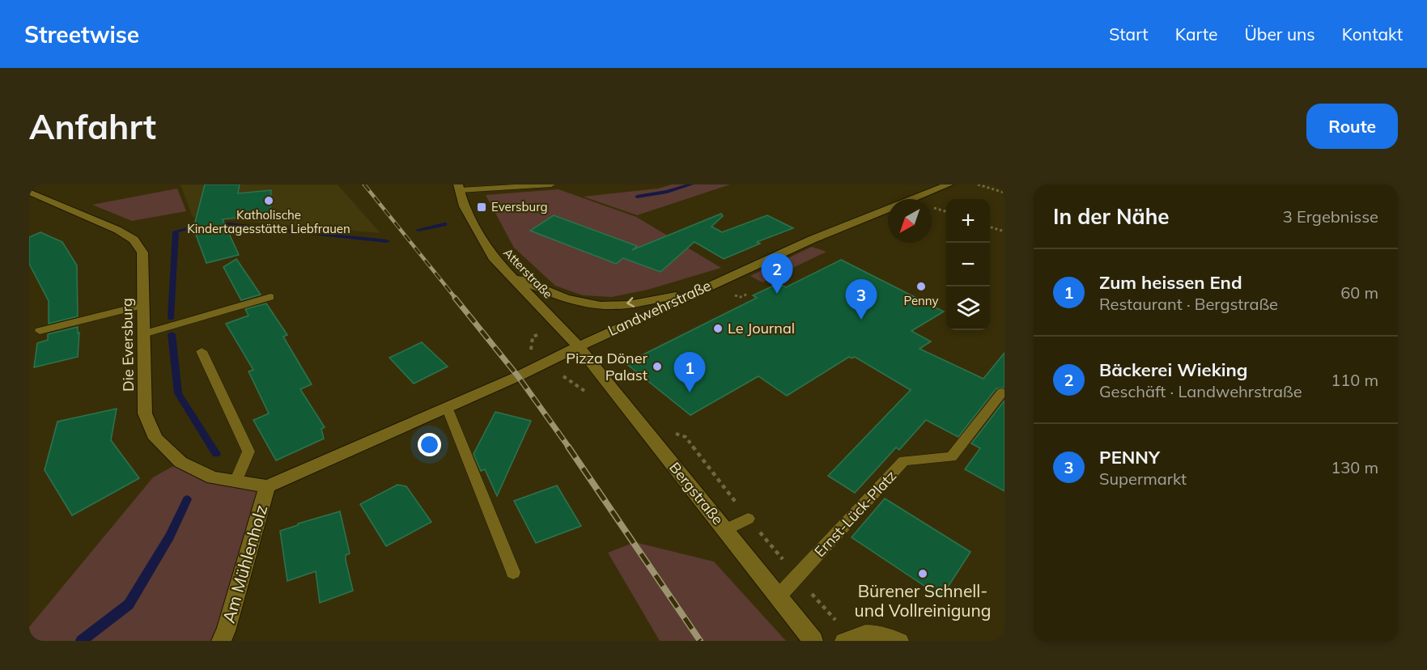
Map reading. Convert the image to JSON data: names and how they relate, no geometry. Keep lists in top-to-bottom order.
{
  "streets": {
    "street": [
      "Atterstraße",
      "Landwehrstraße",
      "Die Eversburg",
      "Bergstraße",
      "Am Mühlenholz"
    ],
    "lane": ["Ernst-Lück-Platz"]
  },
  "crossings": [
    ["Atterstraße", "Landwehrstraße"],
    ["Atterstraße", "Bergstraße"],
    ["Landwehrstraße", "Die Eversburg"],
    ["Landwehrstraße", "Bergstraße"],
    ["Landwehrstraße", "Am Mühlenholz"],
    ["Die Eversburg", "Am Mühlenholz"],
    ["Bergstraße", "Ernst-Lück-Platz"]
  ],
  "places": {
    "other": [
      "Katholische Kindertagesstätte Liebfrauen",
      "Penny",
      "Le Journal",
      "Pizza Döner Palast",
      "Bürener Schnell- und Vollreinigung"
    ],
    "transit": ["Eversburg"]
  },
  "north": "bottom left",
  "page": {
    "header": "Streetwise",
    "nav": [
      "Start",
      "Karte",
      "Über uns",
      "Kontakt"
    ],
    "buttons": "Route",
    "title": "Anfahrt",
    "heading": ["In der Nähe", "3 Ergebnisse"],
    "map_buttons": ["+", "−"],
    "list": [
      {
        "mark": "1",
        "name": "Zum heissen End",
        "note": "Restaurant · Bergstraße",
        "value": "60 m"
      },
      {
        "mark": "2",
        "name": "Bäckerei Wieking",
        "note": "Geschäft · Landwehrstraße",
        "value": "110 m"
      },
      {
        "mark": "3",
        "name": "PENNY",
        "note": "Supermarkt",
        "value": "130 m"
      }
    ],
    "pins": ["2", "3", "1"]
  }
}
